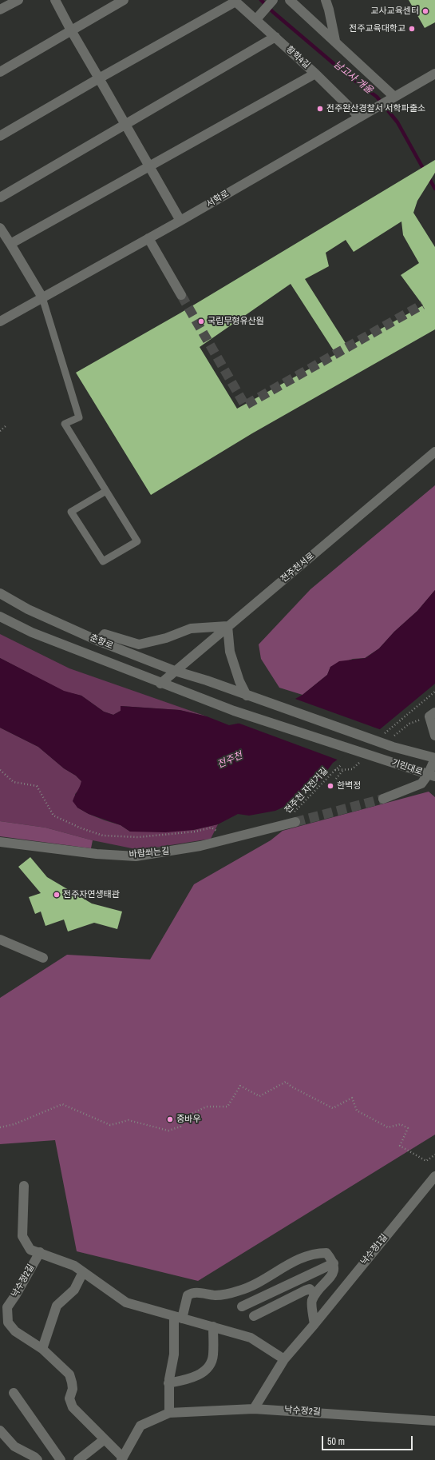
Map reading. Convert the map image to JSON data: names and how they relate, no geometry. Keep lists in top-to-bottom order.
{
  "streets": {
    "street": [
      "황학4길",
      "서학로",
      "전주천서로",
      "춘향로",
      "기린대로",
      "바람쐬는길",
      "낙수정1길",
      "낙수정2길"
    ],
    "path": ["전주천 자전거길"]
  },
  "crossings": [
    ["황학4길", "서학로"],
    ["전주천서로", "춘향로"],
    ["춘향로", "기린대로"],
    ["전주천 자전거길", "바람쐬는길"],
    ["낙수정1길", "낙수정2길"]
  ],
  "water": ["남고사 개울", "전주천"],
  "places": [
    "교사교육센터",
    "전주교육대학교",
    "전주완산경찰서 서학파출소",
    "국립무형유산원",
    "한벽정",
    "전주자연생태관",
    "중바우"
  ],
  "scale_bar": "50 m"
}
